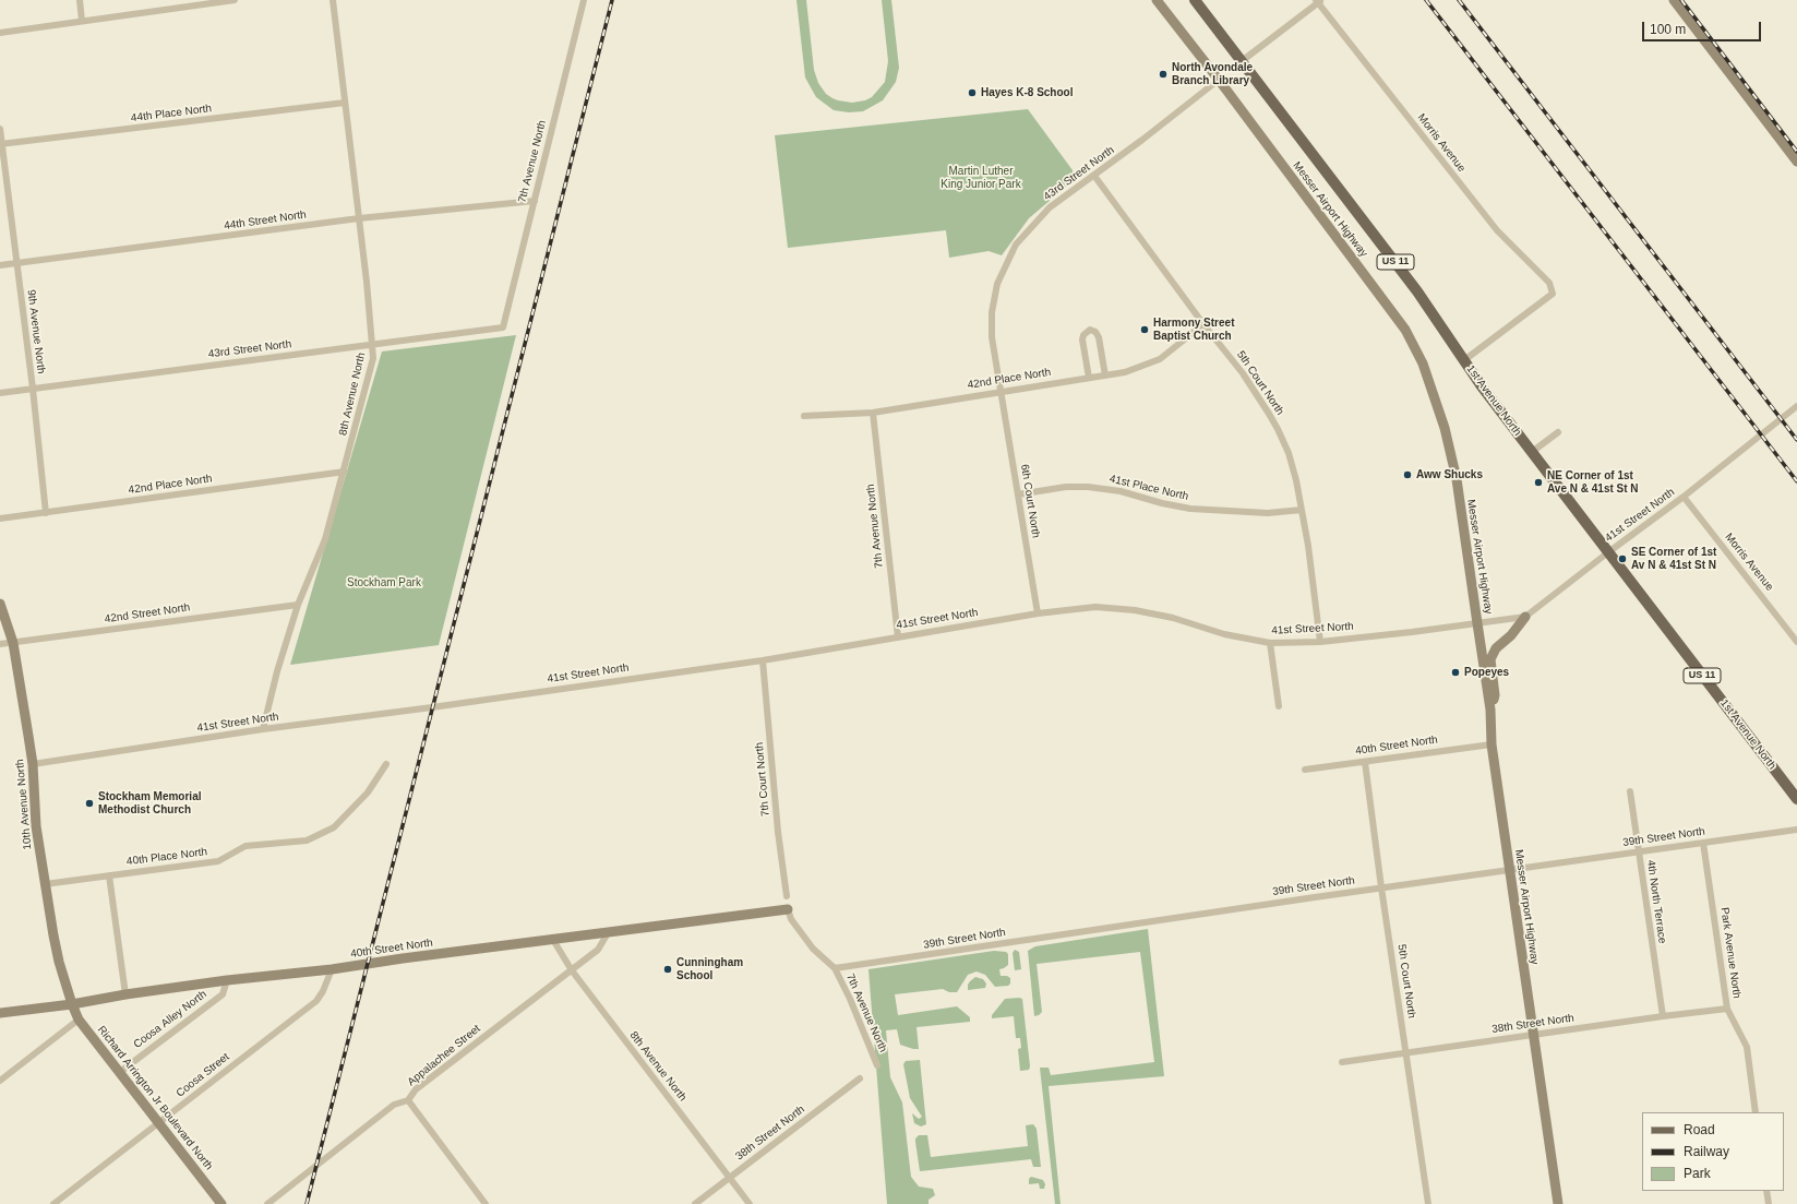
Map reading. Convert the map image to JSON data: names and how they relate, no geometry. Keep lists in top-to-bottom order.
{
  "streets": {
    "main road": ["US 11", "1st Avenue North"],
    "street": [
      "44th Place North",
      "Morris Avenue",
      "7th Avenue North",
      "43rd Street North",
      "Messer Airport Highway",
      "44th Street North",
      "9th Avenue North",
      "42nd Place North",
      "5th Court North",
      "8th Avenue North",
      "41st Place North",
      "6th Court North",
      "41st Street North",
      "42nd Street North",
      "40th Street North",
      "7th Court North",
      "10th Avenue North",
      "39th Street North",
      "40th Place North",
      "4th North Terrace",
      "Park Avenue North",
      "Coosa Alley North",
      "38th Street North",
      "Appalachee Street",
      "Coosa Street",
      "Richard Arrington Jr Boulevard North"
    ]
  },
  "crossings": [
    ["44th Place North", "9th Avenue North"],
    ["44th Place North", "8th Avenue North"],
    ["Morris Avenue", "1st Avenue North"],
    ["Morris Avenue", "41st Street North"],
    ["7th Avenue North", "43rd Street North"],
    ["7th Avenue North", "44th Street North"],
    ["7th Avenue North", "42nd Place North"],
    ["7th Avenue North", "41st Street North"],
    ["7th Avenue North", "40th Street North"],
    ["7th Avenue North", "39th Street North"],
    ["43rd Street North", "Messer Airport Highway"],
    ["43rd Street North", "9th Avenue North"],
    ["43rd Street North", "42nd Place North"],
    ["43rd Street North", "5th Court North"],
    ["43rd Street North", "8th Avenue North"],
    ["43rd Street North", "6th Court North"],
    ["Messer Airport Highway", "41st Street North"],
    ["Messer Airport Highway", "40th Street North"],
    ["Messer Airport Highway", "39th Street North"],
    ["Messer Airport Highway", "38th Street North"],
    ["44th Street North", "9th Avenue North"],
    ["44th Street North", "8th Avenue North"],
    ["9th Avenue North", "42nd Place North"],
    ["42nd Place North", "5th Court North"],
    ["42nd Place North", "8th Avenue North"],
    ["42nd Place North", "6th Court North"],
    ["5th Court North", "41st Place North"],
    ["5th Court North", "41st Street North"],
    ["5th Court North", "40th Street North"],
    ["5th Court North", "39th Street North"],
    ["5th Court North", "38th Street North"],
    ["8th Avenue North", "41st Street North"],
    ["8th Avenue North", "42nd Street North"],
    ["8th Avenue North", "40th Street North"],
    ["8th Avenue North", "38th Street North"],
    ["8th Avenue North", "Appalachee Street"],
    ["1st Avenue North", "41st Street North"],
    ["41st Place North", "6th Court North"],
    ["6th Court North", "41st Street North"],
    ["41st Street North", "7th Court North"],
    ["41st Street North", "10th Avenue North"],
    ["42nd Street North", "10th Avenue North"],
    ["40th Street North", "10th Avenue North"],
    ["40th Street North", "Coosa Alley North"],
    ["40th Street North", "Appalachee Street"],
    ["40th Street North", "Coosa Street"],
    ["40th Street North", "Richard Arrington Jr Boulevard North"],
    ["10th Avenue North", "40th Place North"],
    ["10th Avenue North", "Richard Arrington Jr Boulevard North"],
    ["39th Street North", "4th North Terrace"],
    ["39th Street North", "Park Avenue North"],
    ["4th North Terrace", "38th Street North"],
    ["Park Avenue North", "38th Street North"],
    ["Coosa Alley North", "Richard Arrington Jr Boulevard North"],
    ["Coosa Street", "Richard Arrington Jr Boulevard North"]
  ],
  "parks": ["Martin Luther King Junior Park", "Stockham Park"],
  "places": [
    "North Avondale Branch Library",
    "Hayes K-8 School",
    "Harmony Street Baptist Church",
    "Aww Shucks",
    "NE Corner of 1st Ave N & 41st St N",
    "SE Corner of 1st Av N & 41st St N",
    "Popeyes",
    "Stockham Memorial Methodist Church",
    "Cunningham School"
  ],
  "legend": ["Road", "Railway", "Park"],
  "scale_bar": "100 m"
}
